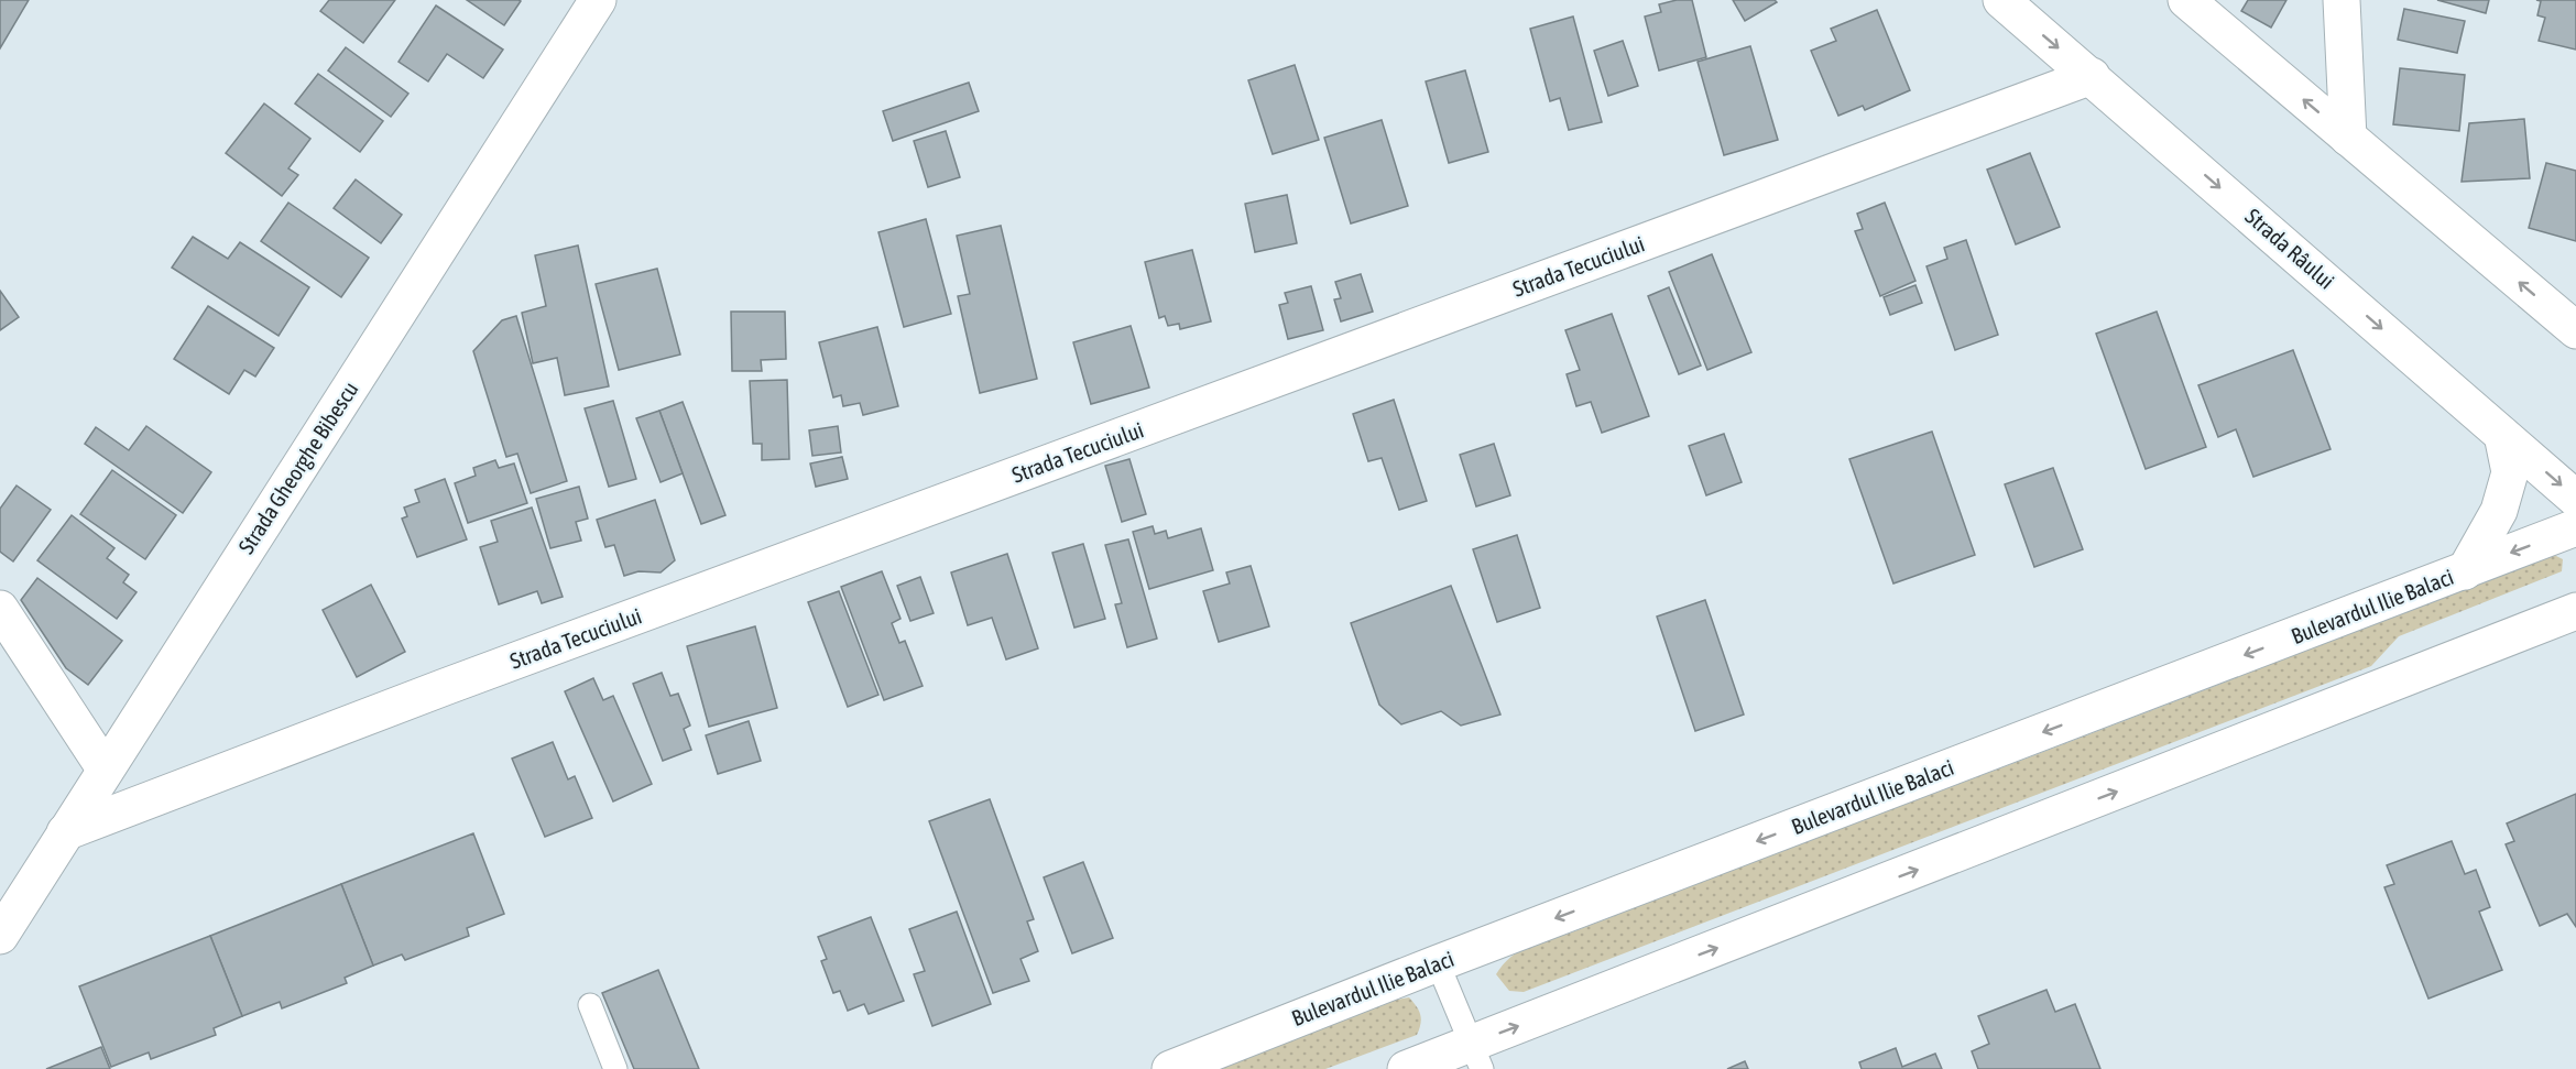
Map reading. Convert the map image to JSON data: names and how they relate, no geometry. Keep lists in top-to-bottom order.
{
  "streets": {
    "main road": [
      "Strada Râului",
      "Strada Tecuciului",
      "Strada Gheorghe Bibescu",
      "Bulevardul Ilie Balaci"
    ]
  },
  "crossings": [
    ["Strada Râului", "Strada Tecuciului"],
    ["Strada Tecuciului", "Strada Gheorghe Bibescu"]
  ]
}
